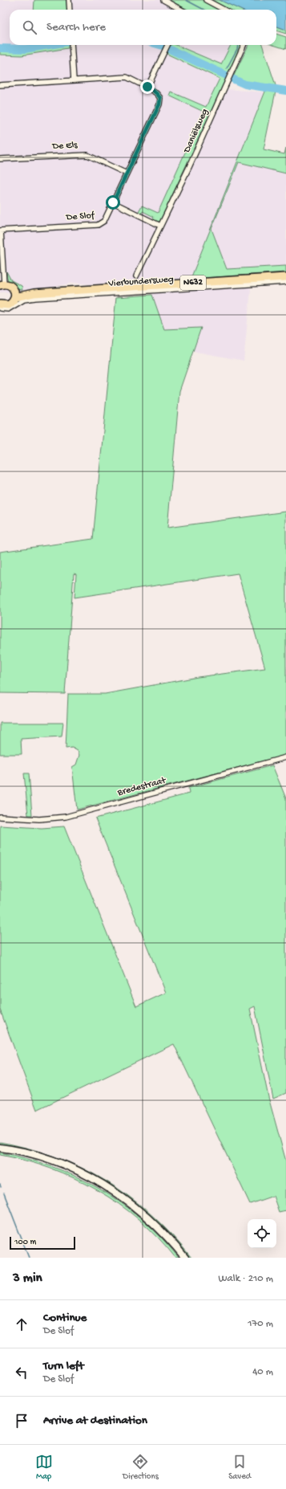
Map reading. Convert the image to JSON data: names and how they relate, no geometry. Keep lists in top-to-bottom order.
{
  "streets": {
    "main road": ["Vierbundersweg", "N632"],
    "street": [
      "Daniëlsweg",
      "De Els",
      "De Slof",
      "Bredestraat"
    ]
  },
  "crossings": [
    ["De Els", "De Slof"],
    ["De Slof", "N632"],
    ["Vierbundersweg", "N632"]
  ],
  "scale_bar": "100 m",
  "page": {
    "search": "Search here",
    "scale": "100 m",
    "heading": ["3 min", "Walk · 210 m"],
    "list": [
      ["Continue", "De Slof", "170 m"],
      ["Turn left", "De Slof", "40 m"],
      "Arrive at destination"
    ],
    "nav": ["Map", "Directions", "Saved"]
  }
}
